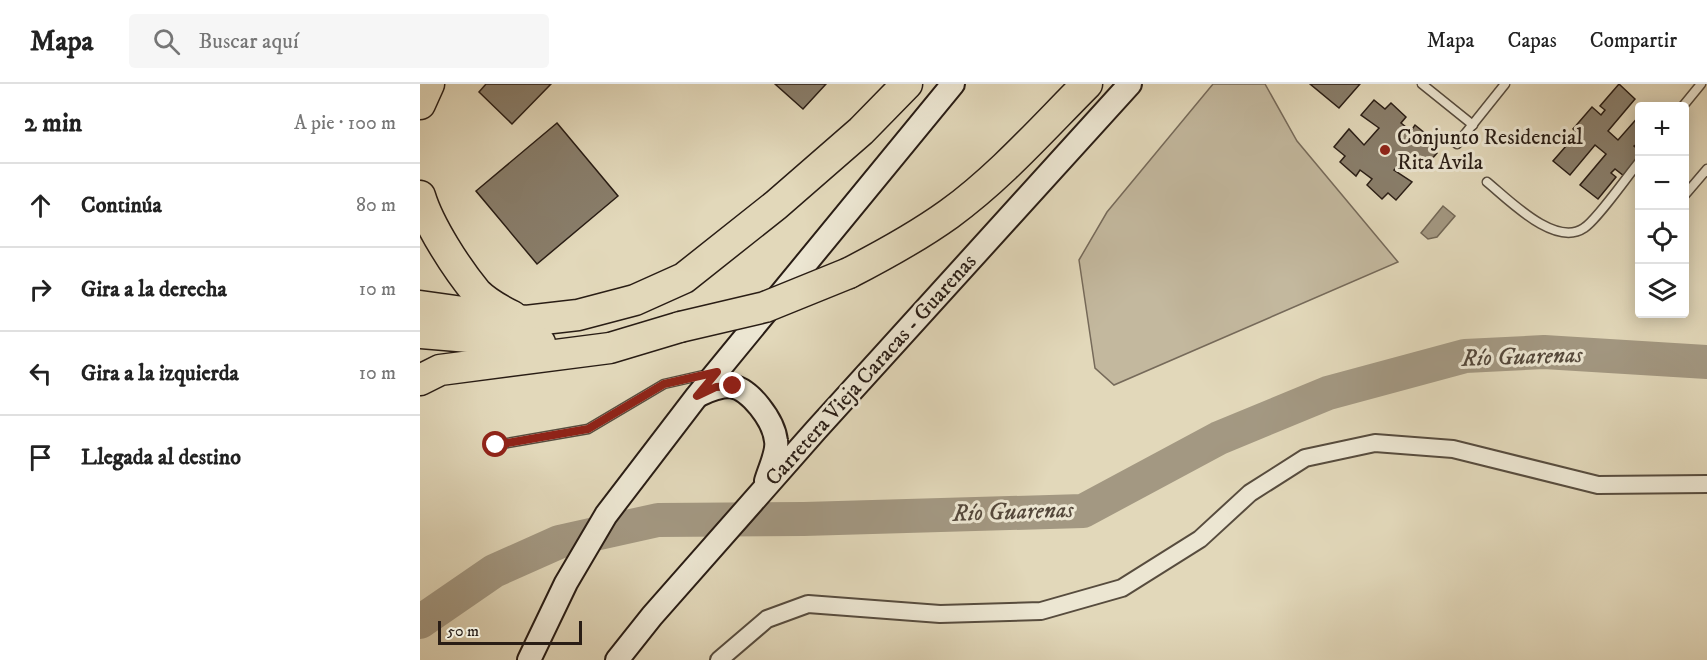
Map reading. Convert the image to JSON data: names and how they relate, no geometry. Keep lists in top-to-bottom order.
{
  "streets": {
    "main road": ["Carretera Vieja Caracas - Guarenas"]
  },
  "water": ["Río Guarenas"],
  "places": ["Conjunto Residencial Rita Avila"],
  "scale_bar": "50 m",
  "page": {
    "header": "Mapa",
    "search": "Buscar aquí",
    "nav": ["Mapa", "Capas", "Compartir"],
    "heading": ["2 min", "A pie · 100 m"],
    "map_buttons": ["+", "−"],
    "list": [
      ["Continúa", "80 m"],
      ["Gira a la derecha", "10 m"],
      ["Gira a la izquierda", "10 m"],
      "Llegada al destino"
    ],
    "scale": "50 m"
  }
}
